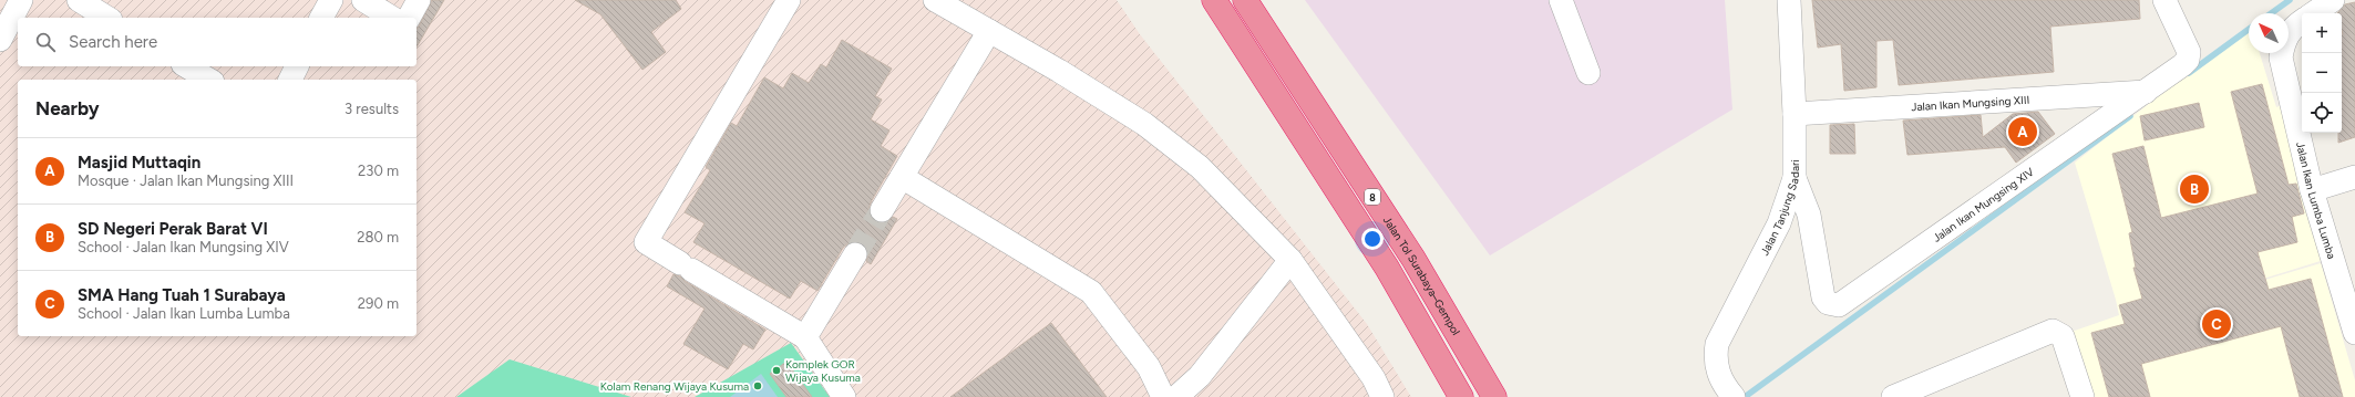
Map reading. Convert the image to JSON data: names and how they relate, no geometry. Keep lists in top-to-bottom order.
{
  "streets": {
    "highway": ["8", "Jalan Tol Surabaya–Gempol"],
    "street": [
      "Jalan Ikan Mungsing XIII",
      "Jalan Ikan Lumba Lumba",
      "Jalan Tanjung Sadari",
      "Jalan Ikan Mungsing XIV"
    ]
  },
  "crossings": [
    ["Jalan Ikan Mungsing XIII", "Jalan Tanjung Sadari"],
    ["Jalan Ikan Mungsing XIII", "Jalan Ikan Mungsing XIV"],
    ["Jalan Tanjung Sadari", "Jalan Ikan Mungsing XIV"]
  ],
  "places": ["Komplek GOR Wijaya Kusuma", "Kolam Renang Wijaya Kusuma"],
  "north": "top left",
  "page": {
    "map_buttons": ["+", "−"],
    "search": "Search here",
    "heading": ["Nearby", "3 results"],
    "pins": ["A", "B", "C"],
    "list": [
      {
        "mark": "A",
        "name": "Masjid Muttaqin",
        "note": "Mosque · Jalan Ikan Mungsing XIII",
        "value": "230 m"
      },
      {
        "mark": "B",
        "name": "SD Negeri Perak Barat VI",
        "note": "School · Jalan Ikan Mungsing XIV",
        "value": "280 m"
      },
      {
        "mark": "C",
        "name": "SMA Hang Tuah 1 Surabaya",
        "note": "School · Jalan Ikan Lumba Lumba",
        "value": "290 m"
      }
    ]
  }
}
